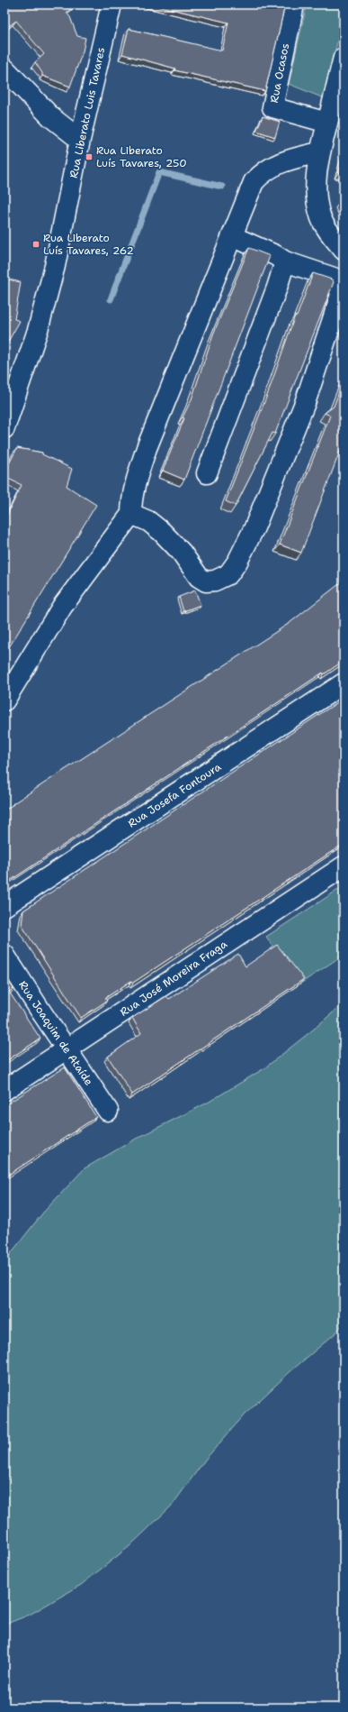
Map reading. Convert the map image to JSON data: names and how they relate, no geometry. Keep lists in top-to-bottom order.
{
  "streets": {
    "street": [
      "Rua Ocasos",
      "Rua Liberato Luis Tavares",
      "Rua Josefa Fontoura",
      "Rua José Moreira Fraga",
      "Rua Joaquim de Ataíde"
    ]
  },
  "crossings": [
    ["Rua José Moreira Fraga", "Rua Joaquim de Ataíde"]
  ],
  "places": {
    "transit": ["Rua Liberato Luís Tavares, 250", "Rua Liberato Luís Tavares, 262"]
  }
}
